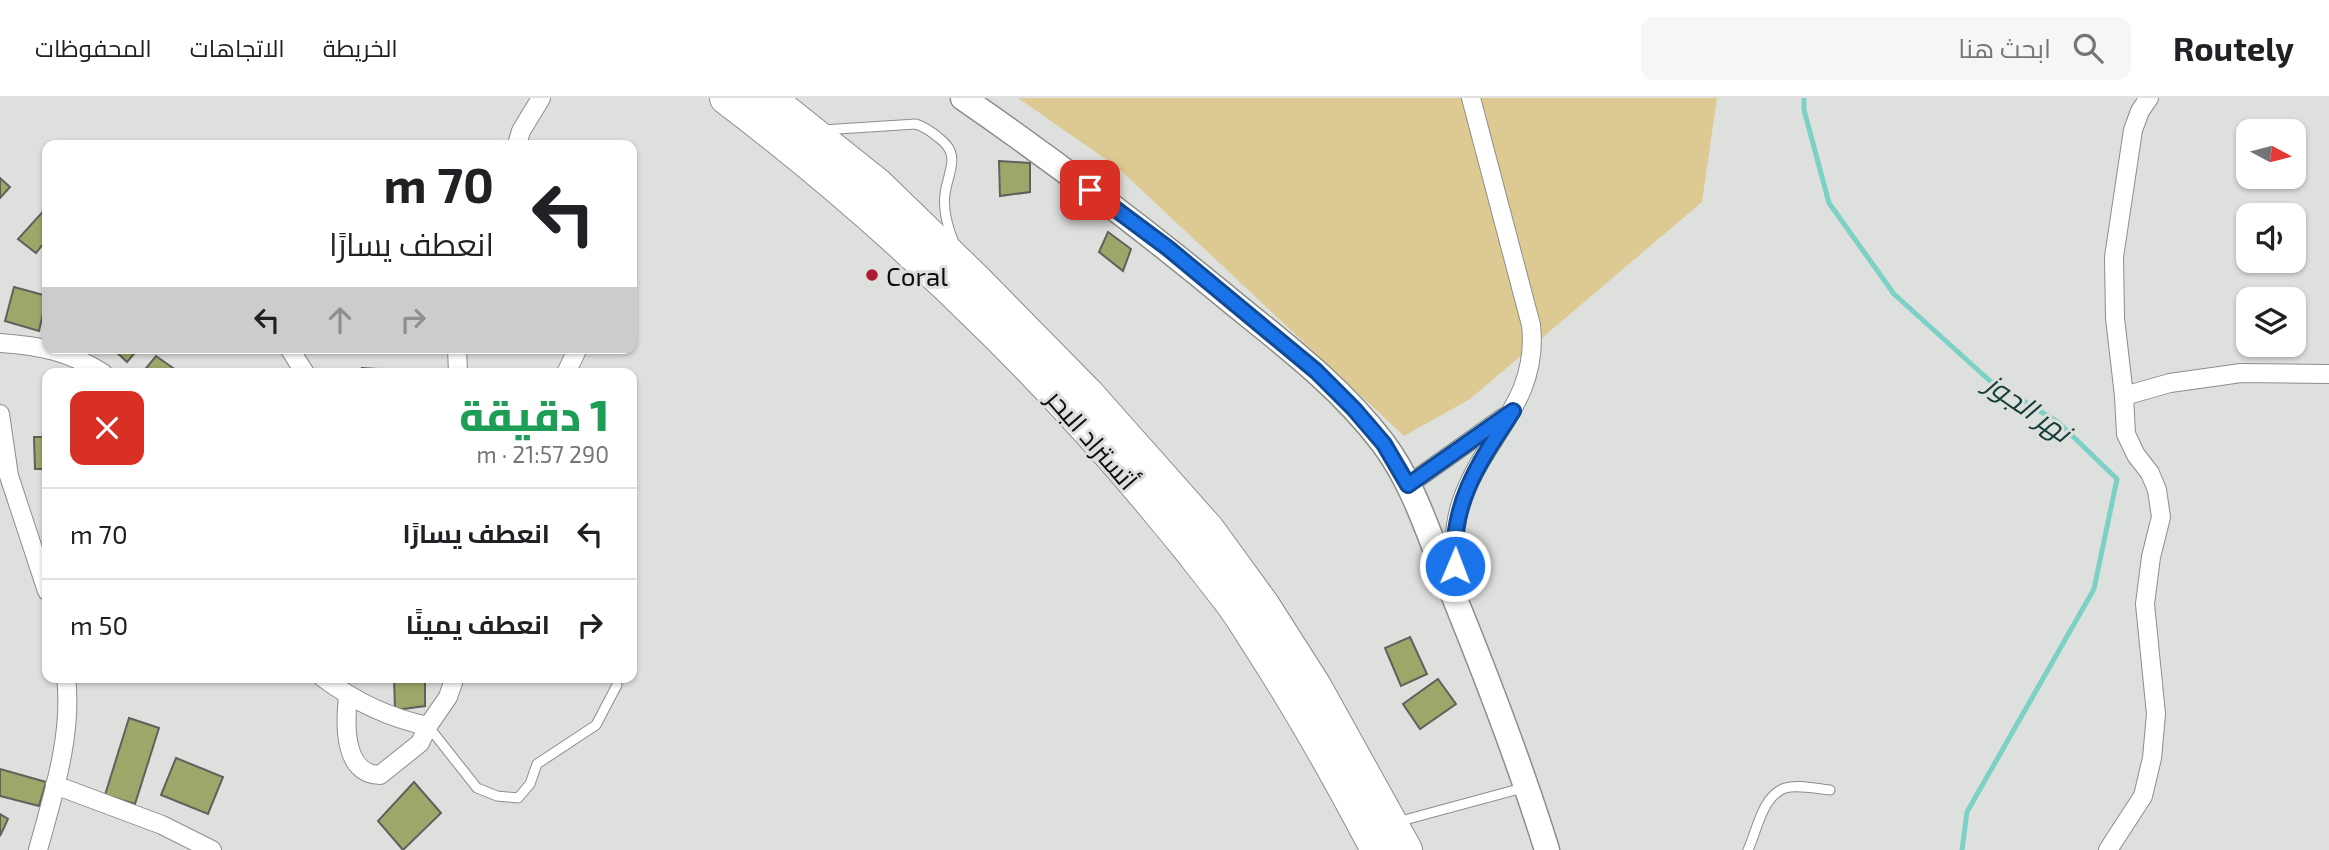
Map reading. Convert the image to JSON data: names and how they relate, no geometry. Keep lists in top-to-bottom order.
{
  "streets": {
    "highway": ["أتستراد البحر"]
  },
  "water": ["نهر الجوز"],
  "places": ["Coral"],
  "north": "right",
  "page": {
    "header": "Routely",
    "search": "ابحث هنا",
    "nav": ["الخريطة", "الاتجاهات", "المحفوظات"],
    "turn": ["70 m", "انعطف يسارًا"],
    "heading": ["1 دقيقة", "290 m · 21:57"],
    "list": [
      {
        "name": "انعطف يسارًا",
        "value": "70 m"
      },
      {
        "name": "انعطف يمينًا",
        "value": "50 m"
      }
    ]
  }
}
